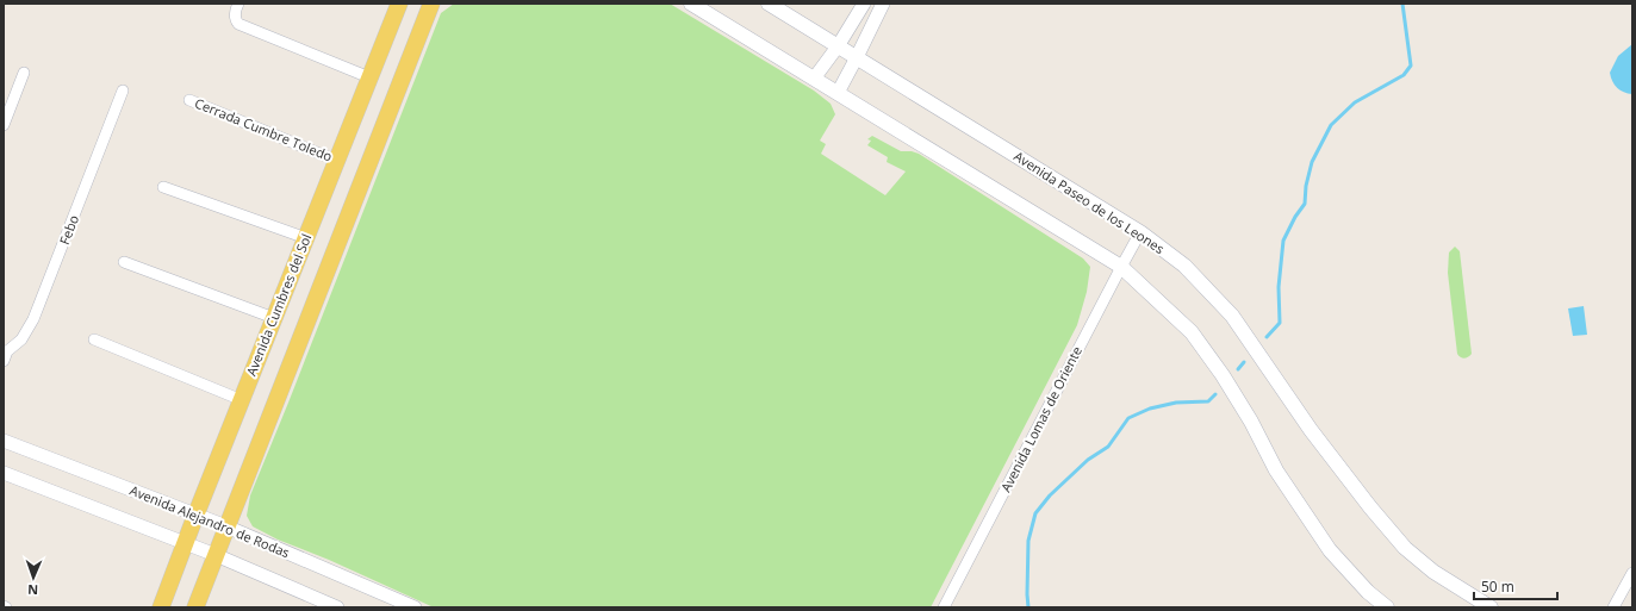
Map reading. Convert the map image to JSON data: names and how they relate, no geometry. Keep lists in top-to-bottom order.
{
  "streets": {
    "main road": ["Avenida Paseo de los Leones", "Avenida Cumbres del Sol"],
    "street": [
      "Cerrada Cumbre Toledo",
      "Febo",
      "Avenida Lomas de Oriente",
      "Avenida Alejandro de Rodas"
    ]
  },
  "crossings": [
    ["Cerrada Cumbre Toledo", "Avenida Cumbres del Sol"],
    ["Avenida Paseo de los Leones", "Avenida Lomas de Oriente"],
    ["Avenida Cumbres del Sol", "Avenida Alejandro de Rodas"]
  ],
  "scale_bar": "50 m",
  "north": "bottom"
}
